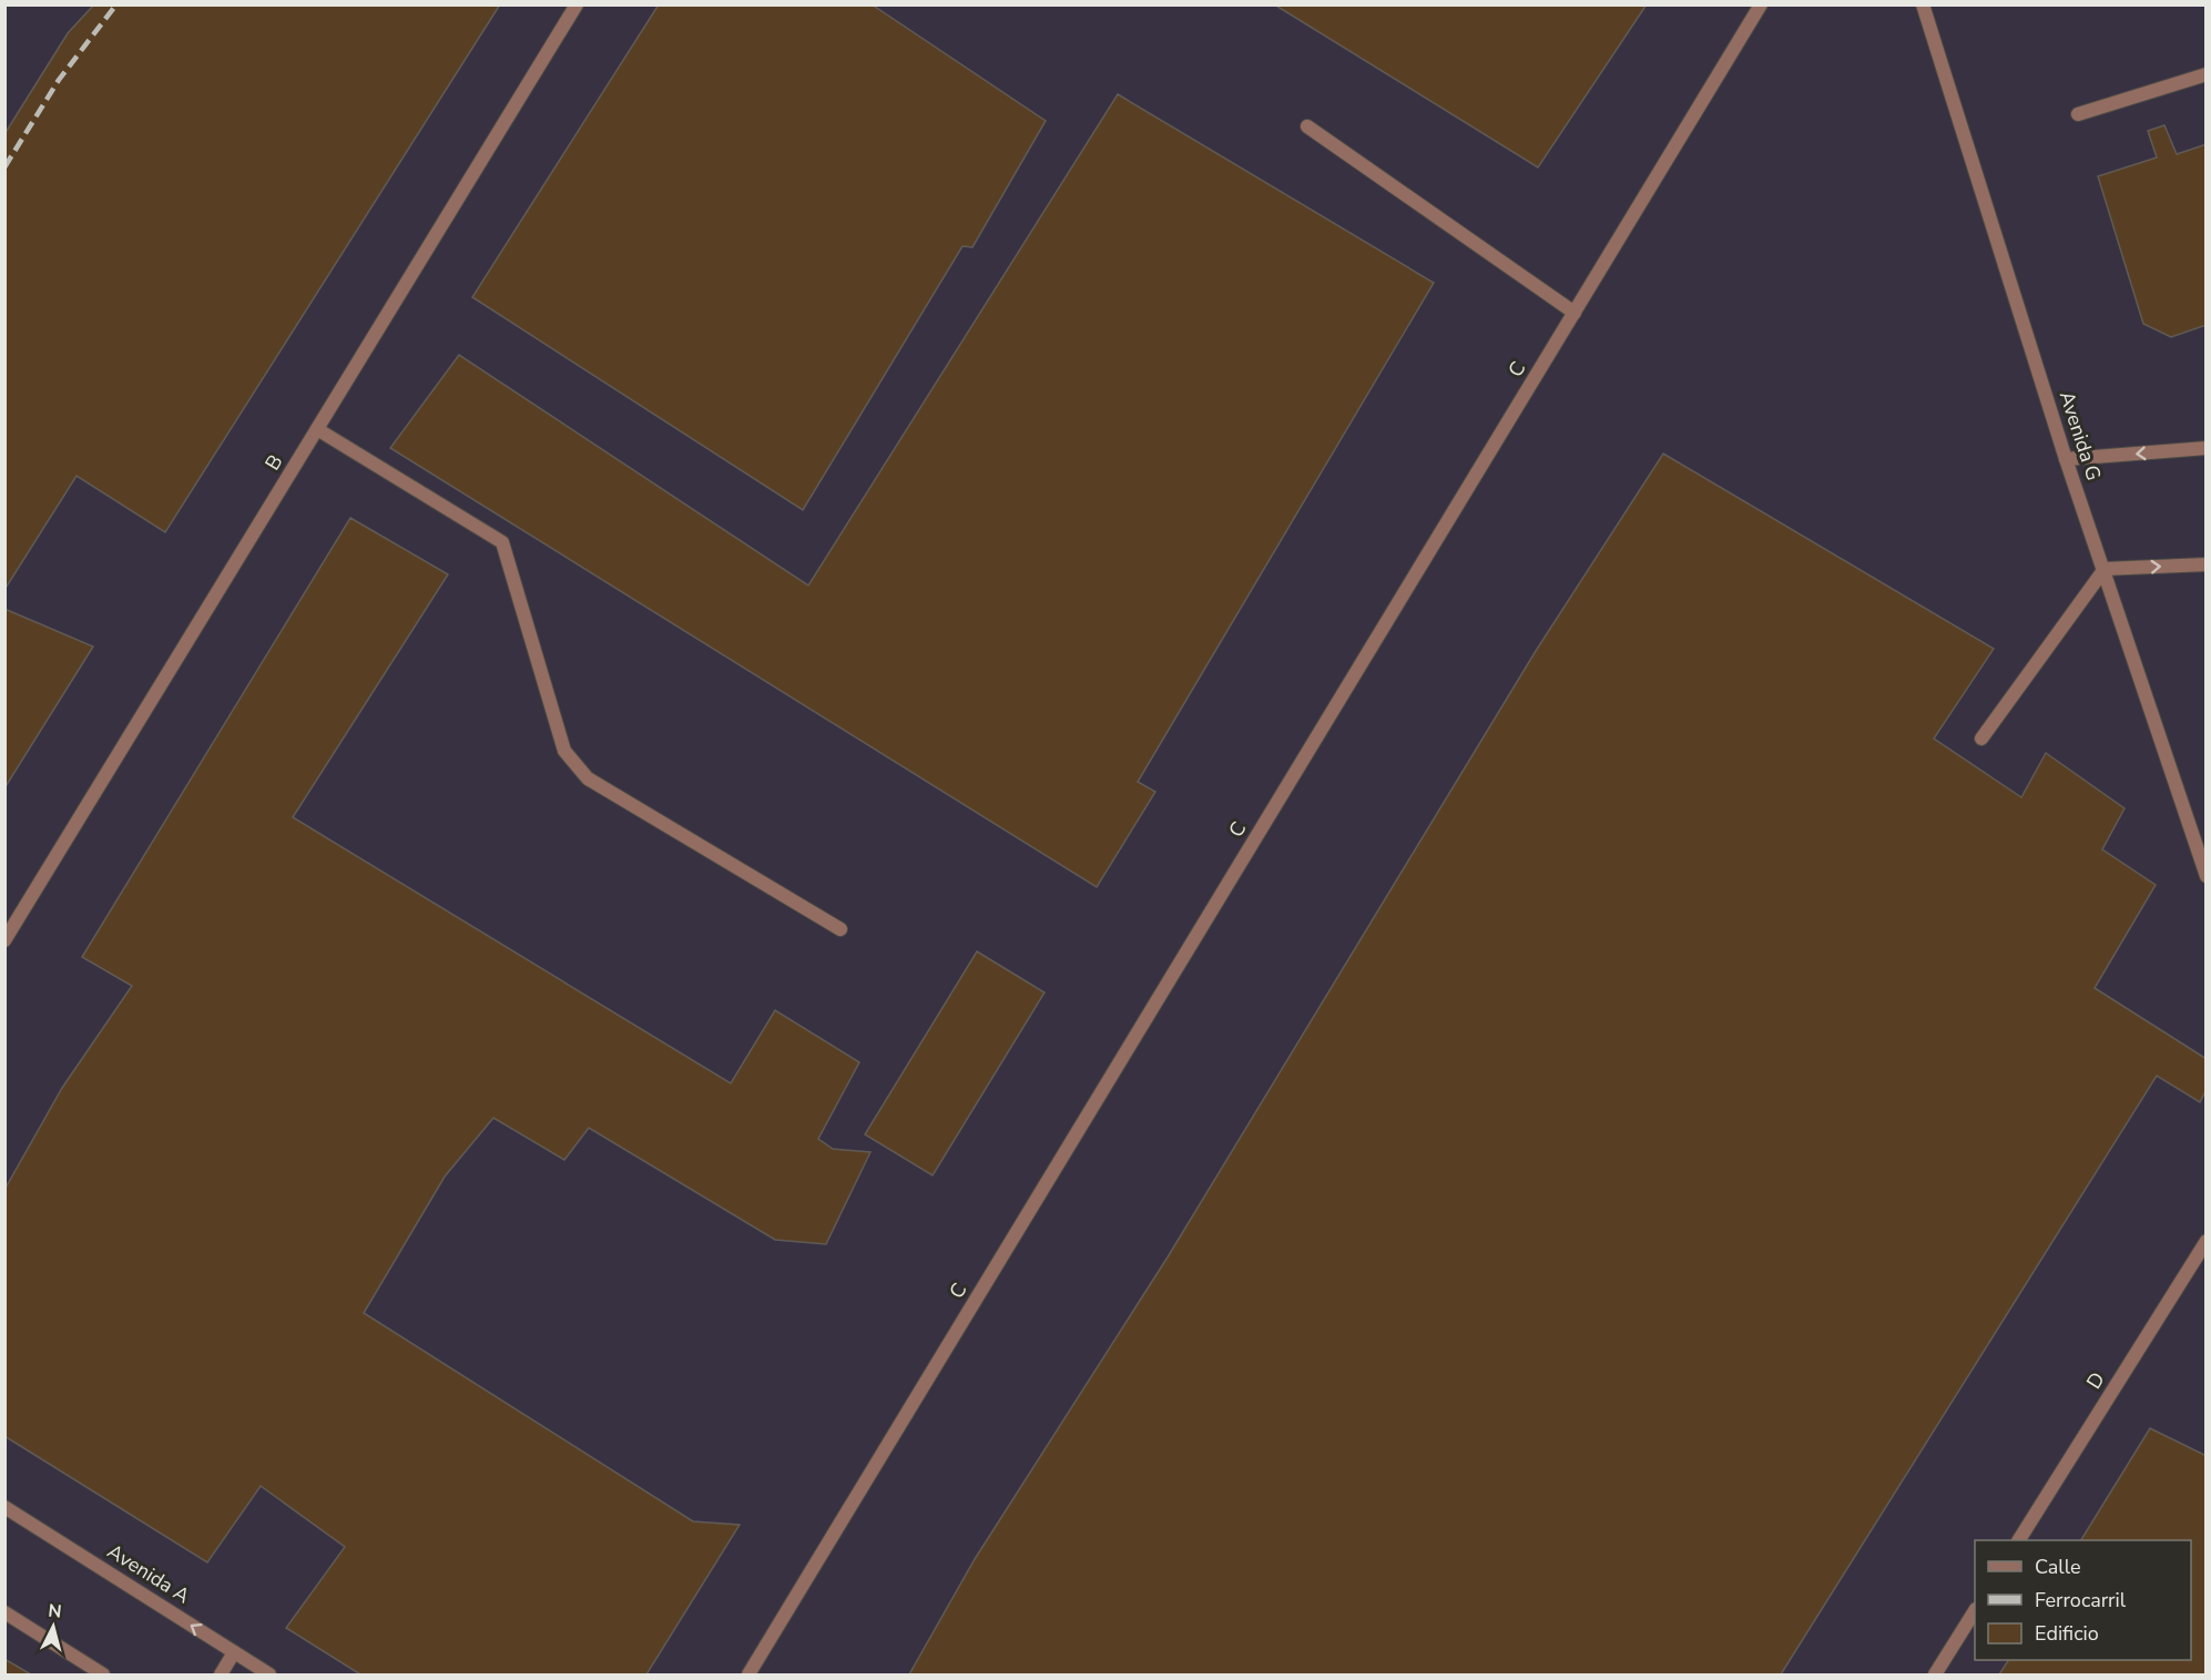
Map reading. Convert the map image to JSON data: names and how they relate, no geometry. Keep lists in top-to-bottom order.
{
  "streets": {
    "street": [
      "C",
      "Avenida G",
      "B",
      "D",
      "Avenida A"
    ]
  },
  "legend": ["Calle", "Ferrocarril", "Edificio"],
  "north": "top"
}
